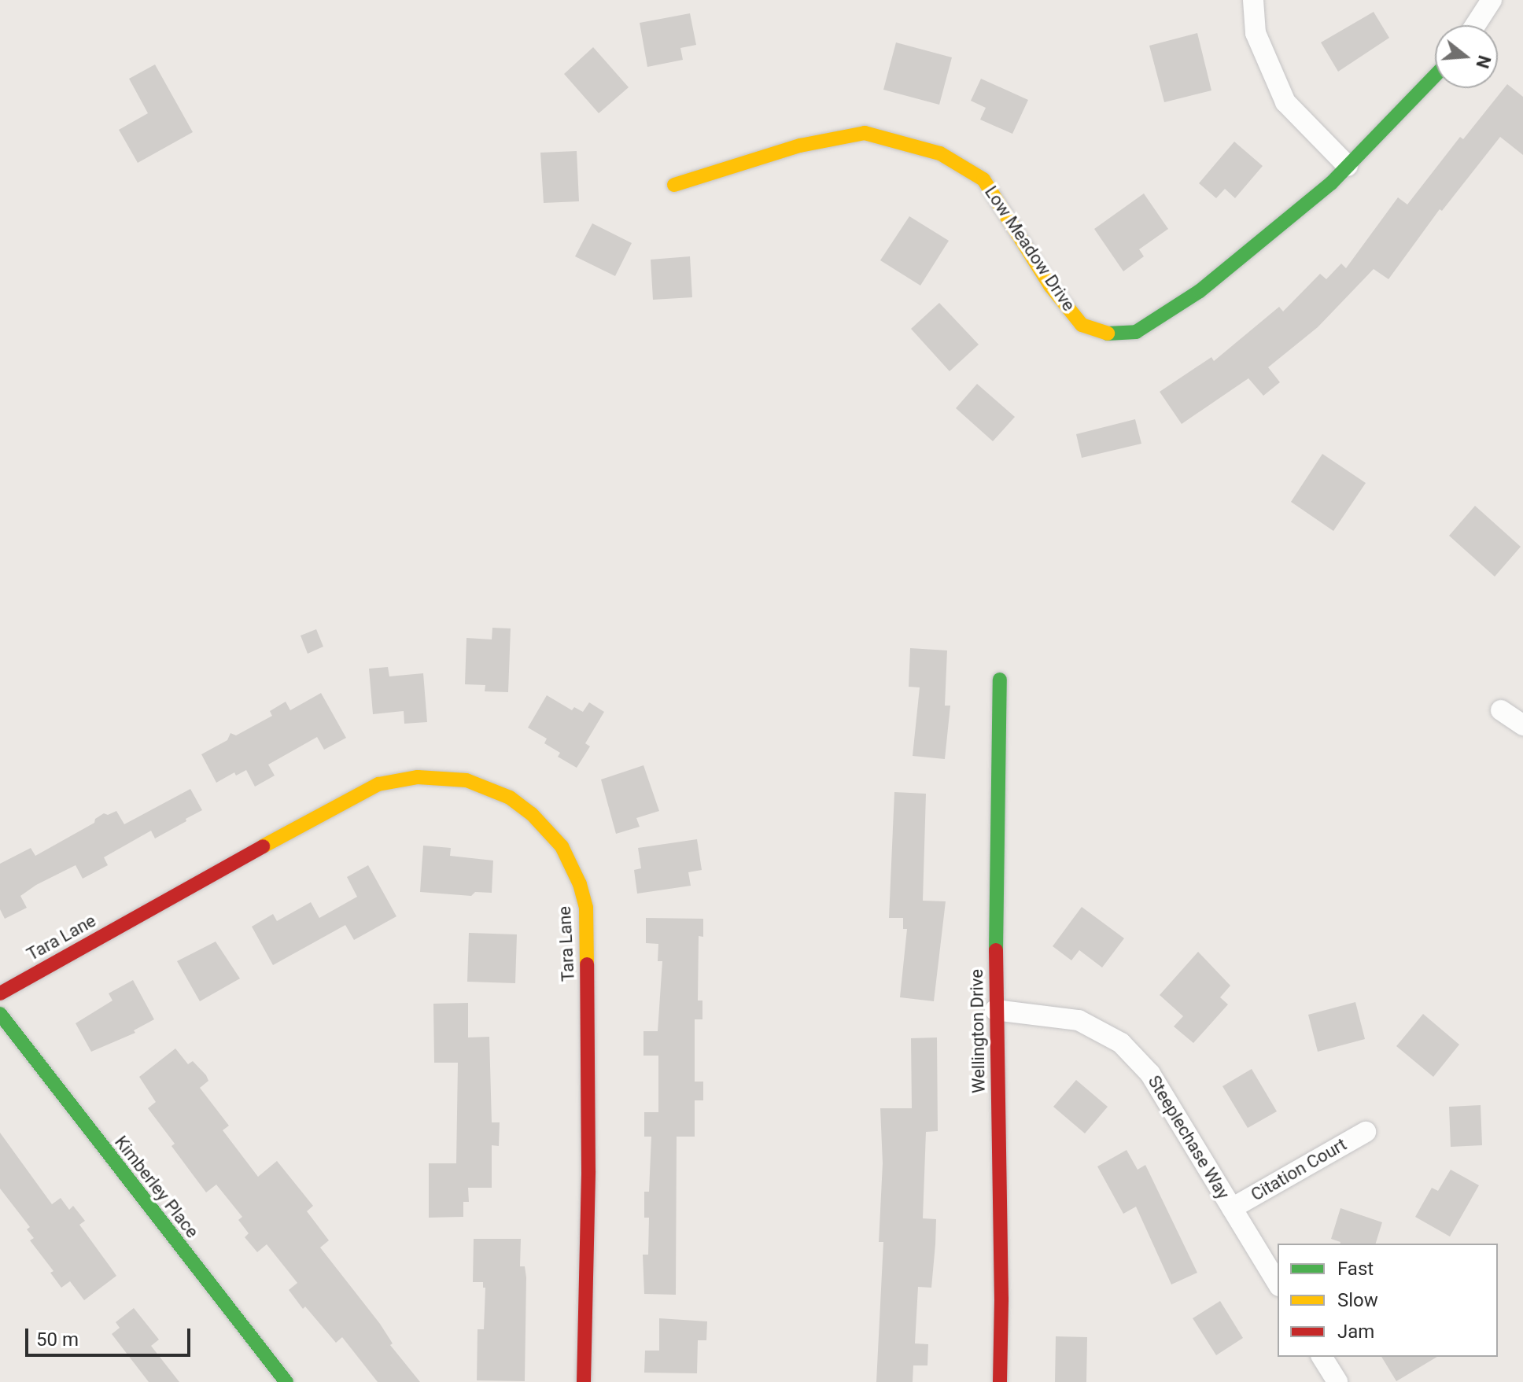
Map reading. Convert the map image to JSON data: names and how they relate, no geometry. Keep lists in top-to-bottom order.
{
  "streets": {
    "street": [
      "Low Meadow Drive",
      "Tara Lane",
      "Wellington Drive",
      "Steeplechase Way",
      "Citation Court",
      "Kimberley Place"
    ]
  },
  "crossings": [
    ["Wellington Drive", "Steeplechase Way"],
    ["Steeplechase Way", "Citation Court"]
  ],
  "legend": ["Fast", "Slow", "Jam"],
  "scale_bar": "50 m",
  "north": "right"
}
